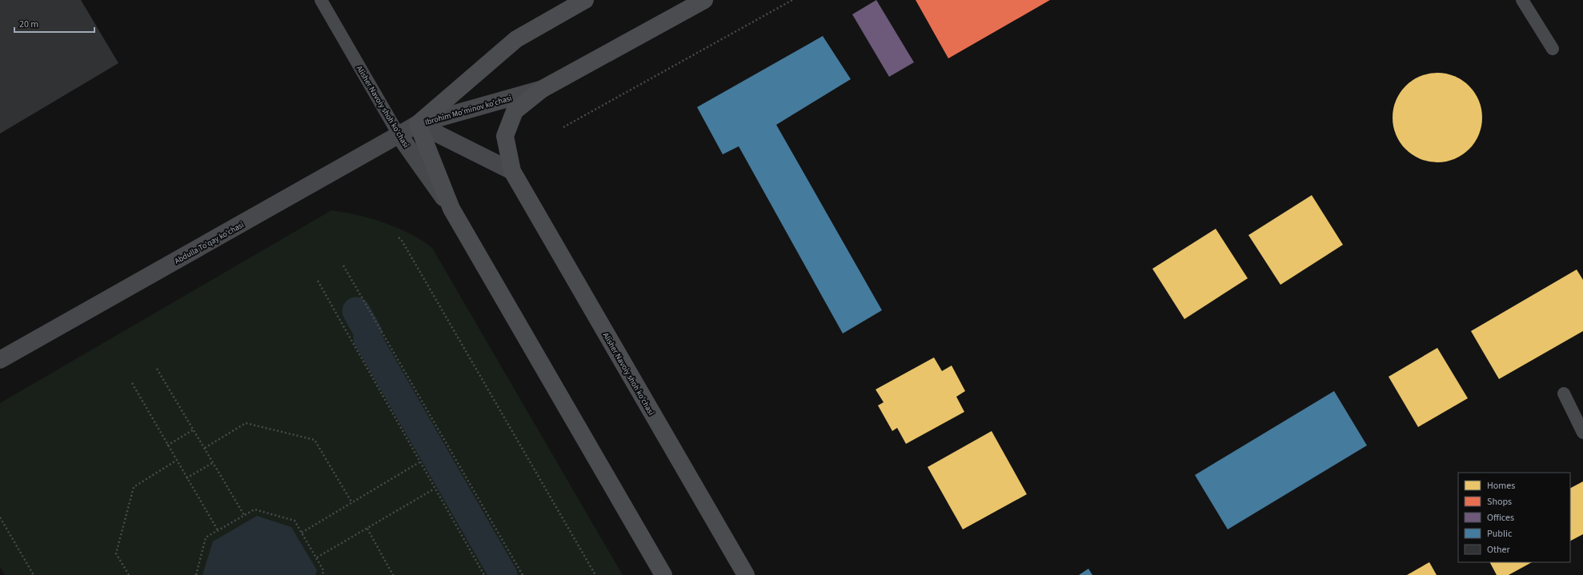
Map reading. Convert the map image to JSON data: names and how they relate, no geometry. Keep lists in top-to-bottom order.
{
  "streets": {
    "main road": ["Alisher Navoiy shoh ko'chasi", "Ibrohim Mo'minov ko'chasi"],
    "street": ["Abdulla To'qay ko'chasi"]
  },
  "crossings": [
    ["Alisher Navoiy shoh ko'chasi", "Ibrohim Mo'minov ko'chasi"],
    ["Alisher Navoiy shoh ko'chasi", "Abdulla To'qay ko'chasi"],
    ["Ibrohim Mo'minov ko'chasi", "Abdulla To'qay ko'chasi"]
  ],
  "legend": [
    "Homes",
    "Shops",
    "Offices",
    "Public",
    "Other"
  ],
  "scale_bar": "20 m"
}
